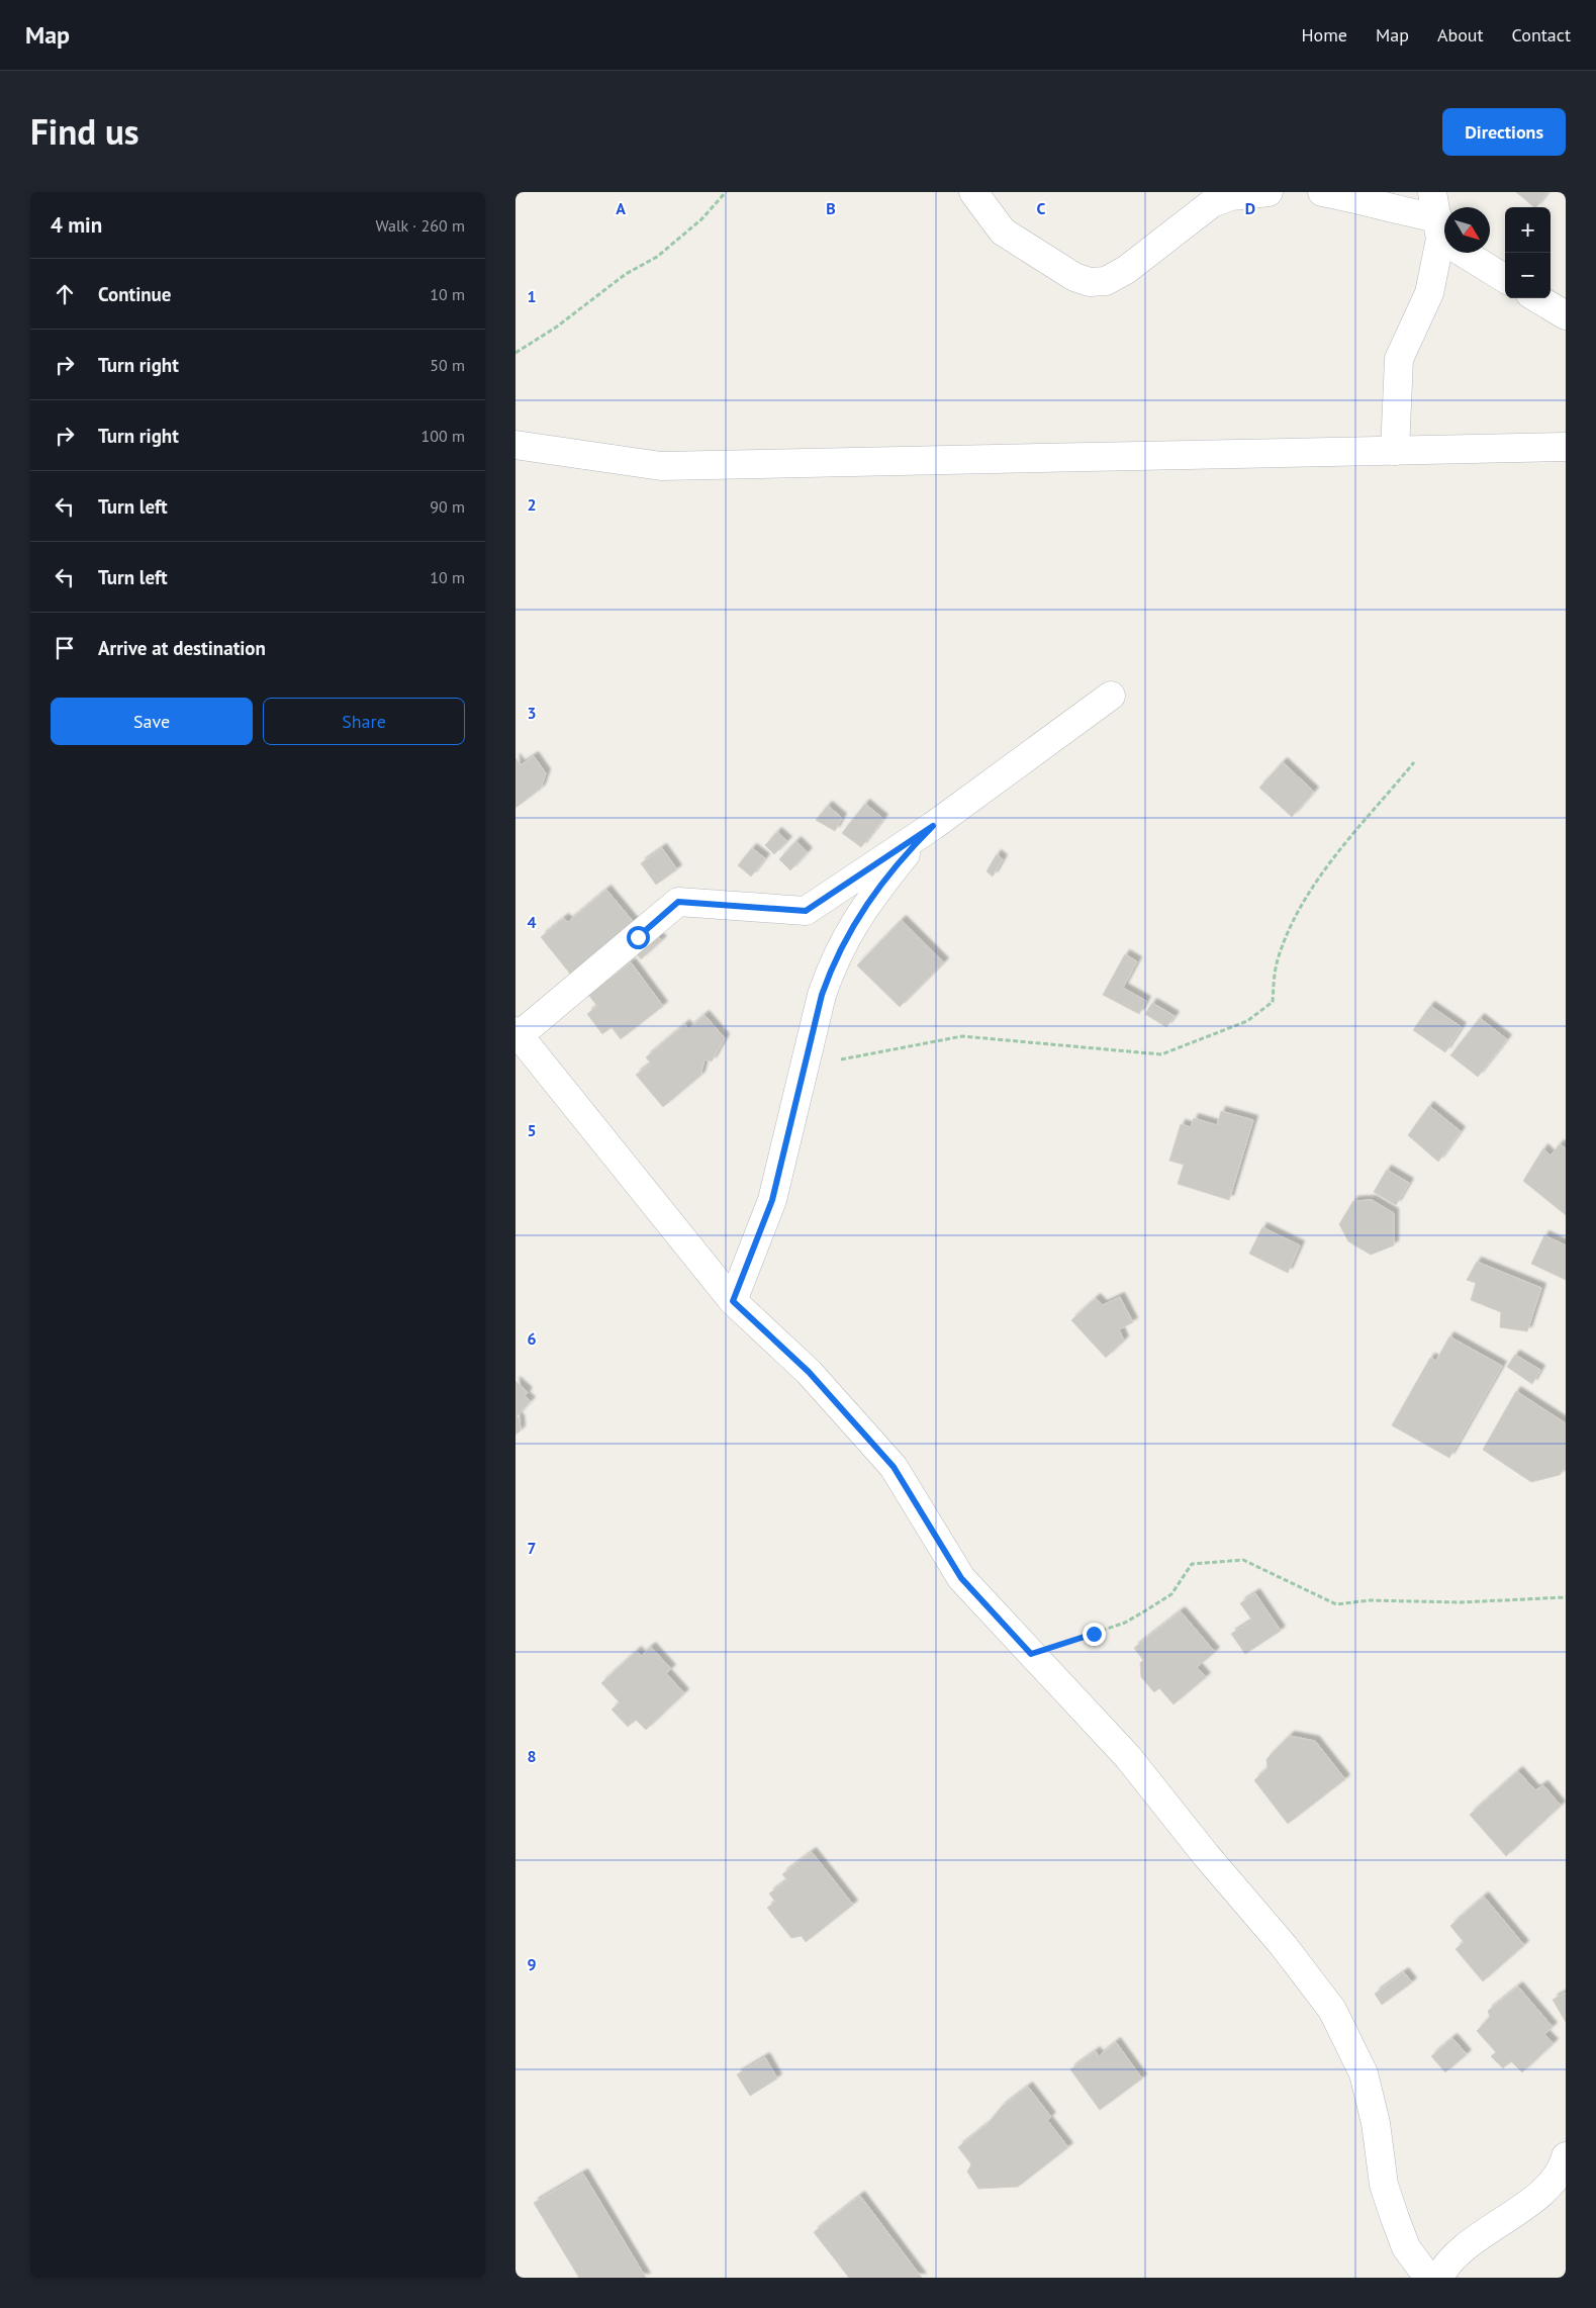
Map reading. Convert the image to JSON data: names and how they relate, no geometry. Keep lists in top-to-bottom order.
{
  "north": "bottom right",
  "page": {
    "header": "Map",
    "nav": [
      "Home",
      "Map",
      "About",
      "Contact"
    ],
    "title": "Find us",
    "buttons": [
      "Directions",
      ["Save", "Share"]
    ],
    "heading": ["4 min", "Walk · 260 m"],
    "map_buttons": ["+", "−"],
    "list": [
      ["Continue", "10 m"],
      ["Turn right", "50 m"],
      ["Turn right", "100 m"],
      ["Turn left", "90 m"],
      ["Turn left", "10 m"],
      "Arrive at destination"
    ]
  },
  "grid": {
    "columns": [
      "A",
      "B",
      "C",
      "D"
    ],
    "rows": [
      "1",
      "2",
      "3",
      "4",
      "5",
      "6",
      "7",
      "8",
      "9"
    ]
  }
}
